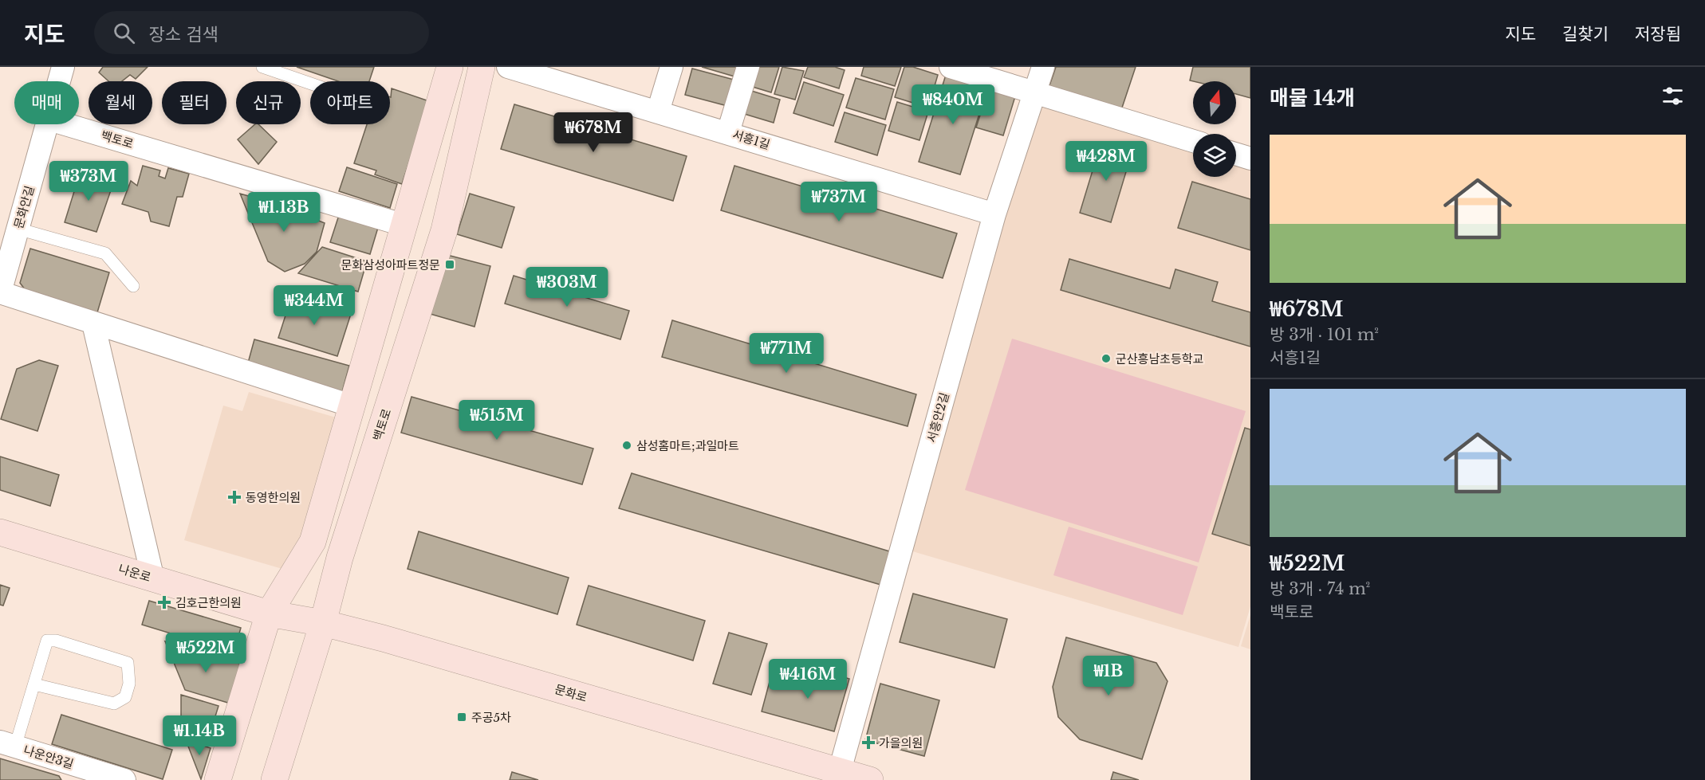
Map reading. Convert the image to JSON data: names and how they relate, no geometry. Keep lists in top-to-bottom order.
{
  "streets": {
    "street": [
      "백토로",
      "서흥1길",
      "문화안길",
      "서흥안2길",
      "나운로",
      "문화로",
      "나운안3길"
    ]
  },
  "crossings": [
    ["백토로", "문화로"],
    ["서흥1길", "서흥안2길"],
    ["서흥안2길", "문화로"],
    ["나운로", "문화로"]
  ],
  "places": {
    "transit": ["문화삼성아파트정문", "주공5차"],
    "other": ["군산흥남초등학교", "삼성홈마트;과일마트"],
    "health": ["동영한의원", "김호근한의원", "가을의원"]
  },
  "north": "top",
  "page": {
    "header": "지도",
    "search": "장소 검색",
    "nav": ["지도", "길찾기", "저장됨"],
    "heading": "매물 14개",
    "chip": [
      "매매",
      "월세",
      "필터",
      "신규",
      "아파트"
    ],
    "price": [
      "₩840M",
      "₩678M",
      "₩428M",
      "₩373M",
      "₩737M",
      "₩1.13B",
      "₩303M",
      "₩344M",
      "₩771M",
      "₩515M",
      "₩522M",
      "₩1B",
      "₩416M",
      "₩1.14B"
    ],
    "list": [
      {
        "name": "₩678M",
        "note": "방 3개 · 101 m² · 서흥1길"
      },
      {
        "name": "₩522M",
        "note": "방 3개 · 74 m² · 백토로"
      }
    ]
  }
}
